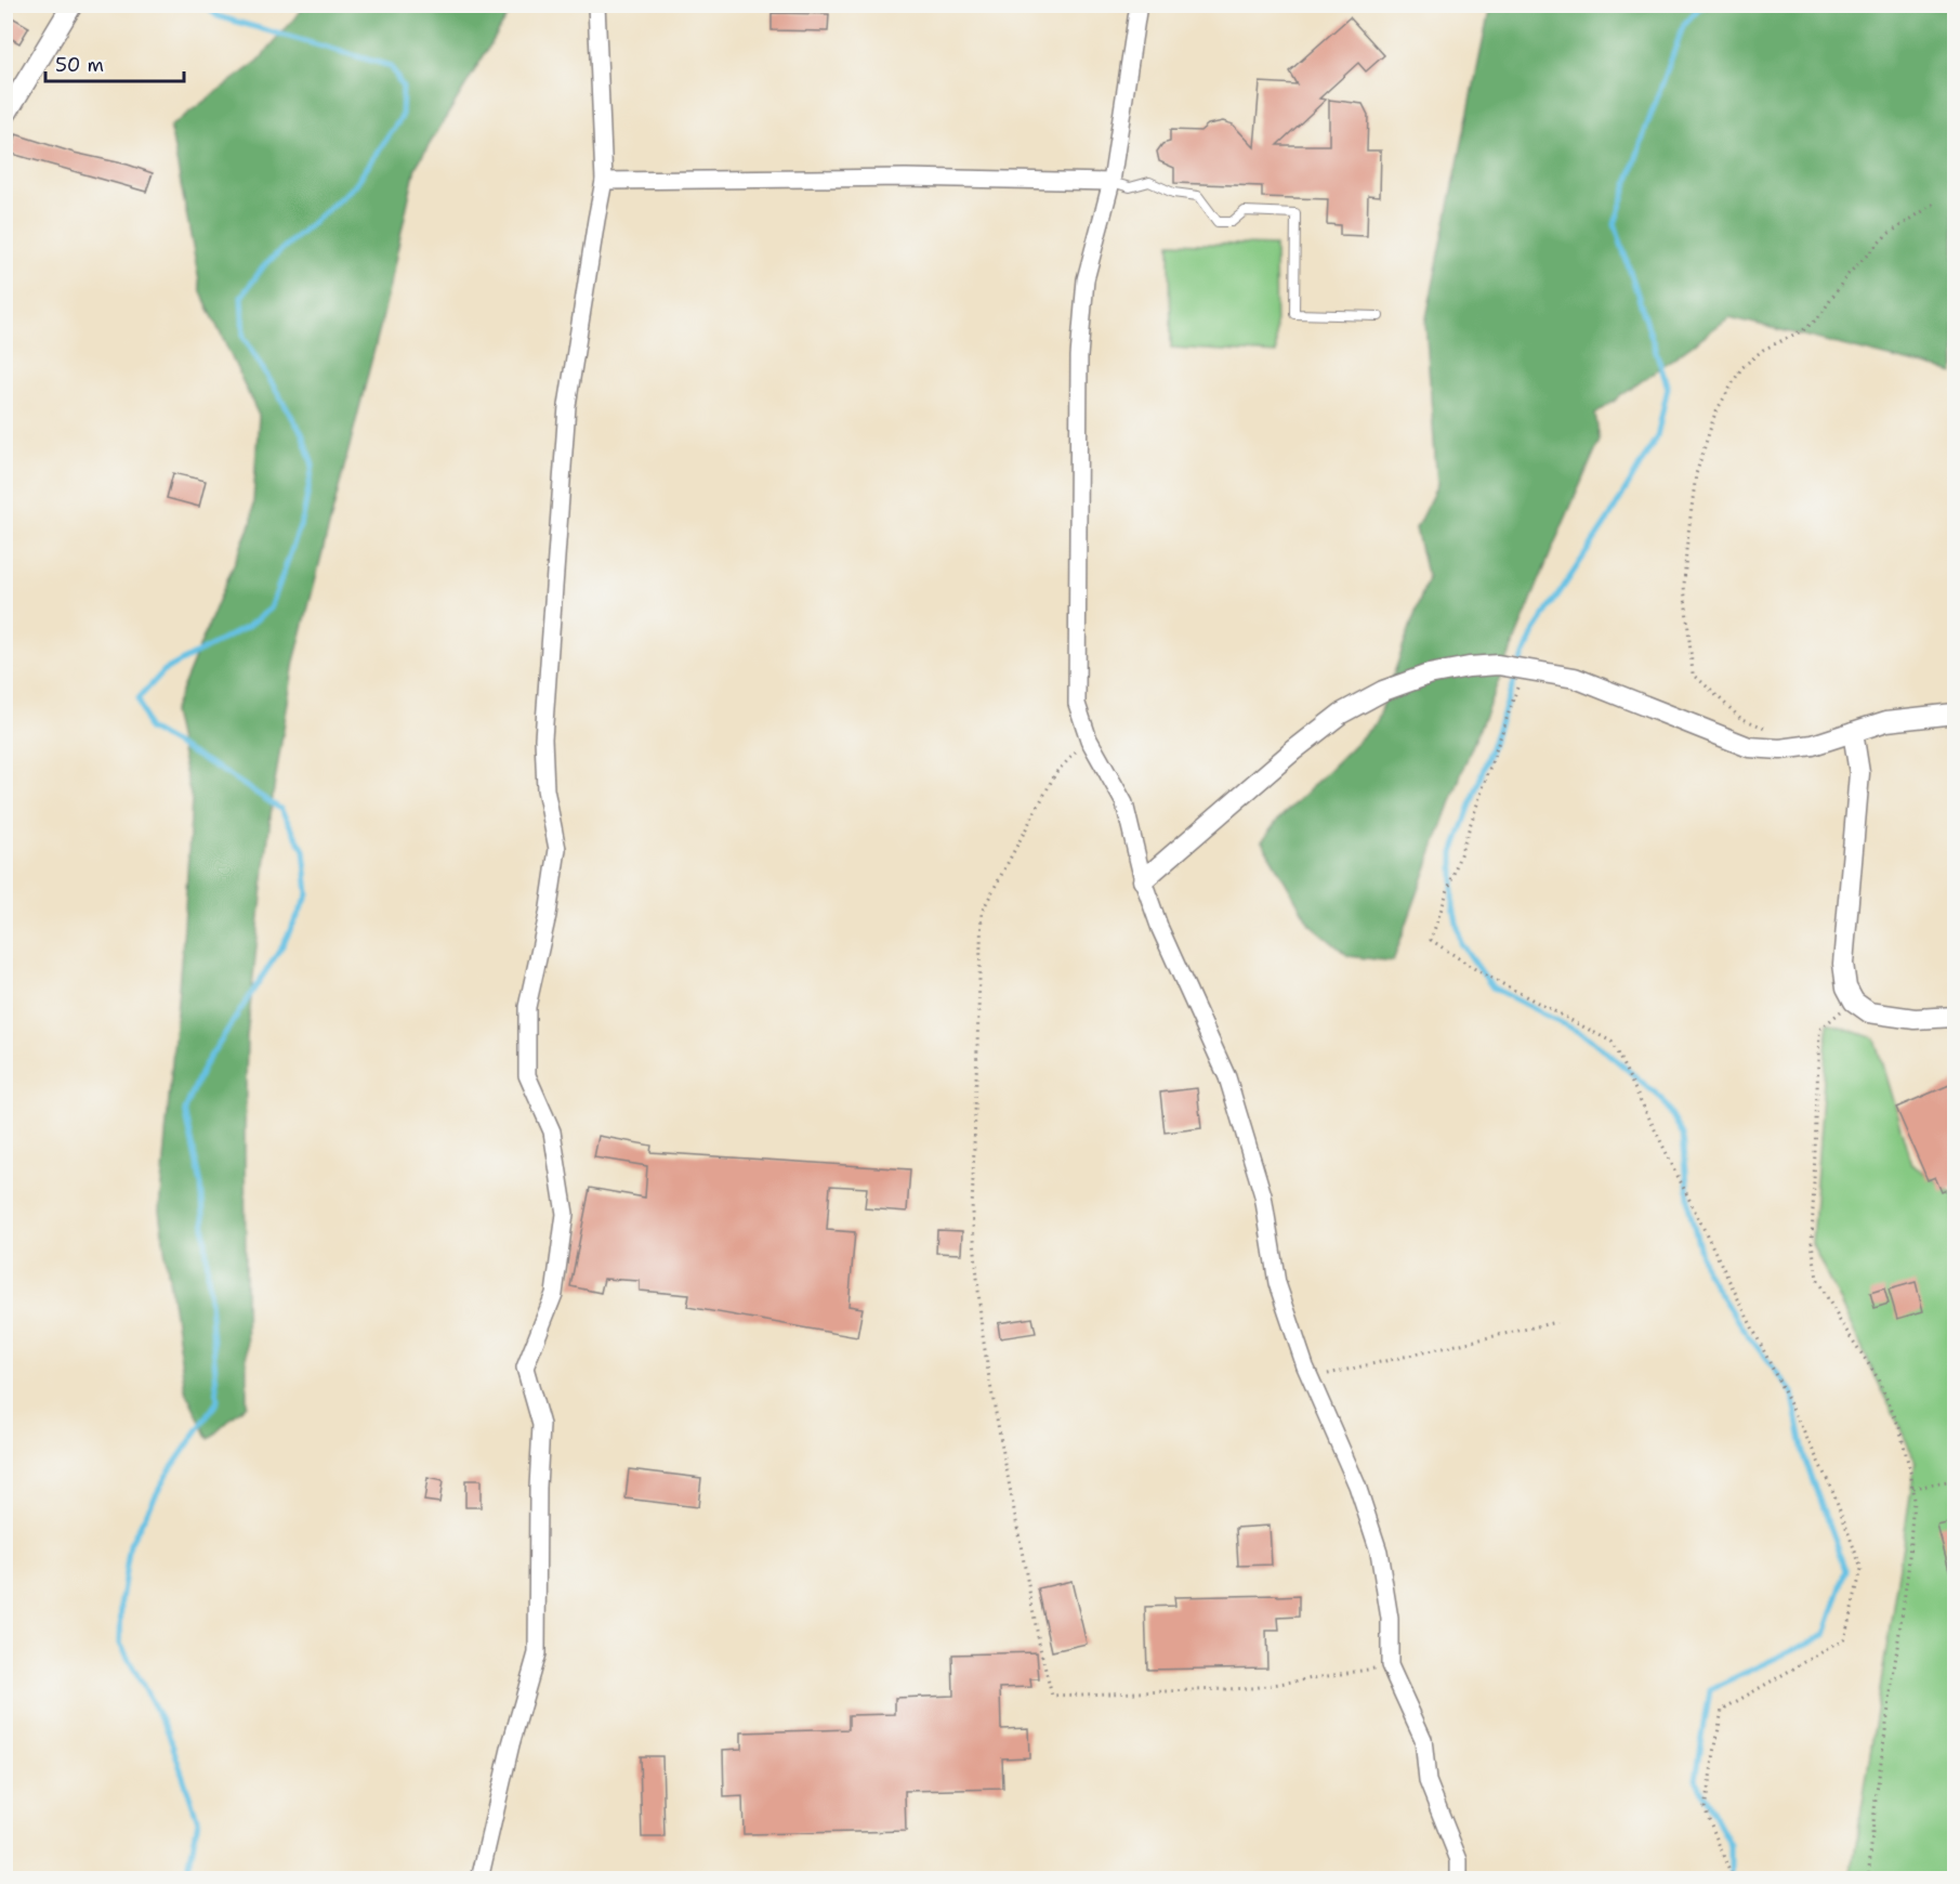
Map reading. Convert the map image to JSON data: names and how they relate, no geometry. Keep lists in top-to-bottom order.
{
  "scale_bar": "50 m"
}
